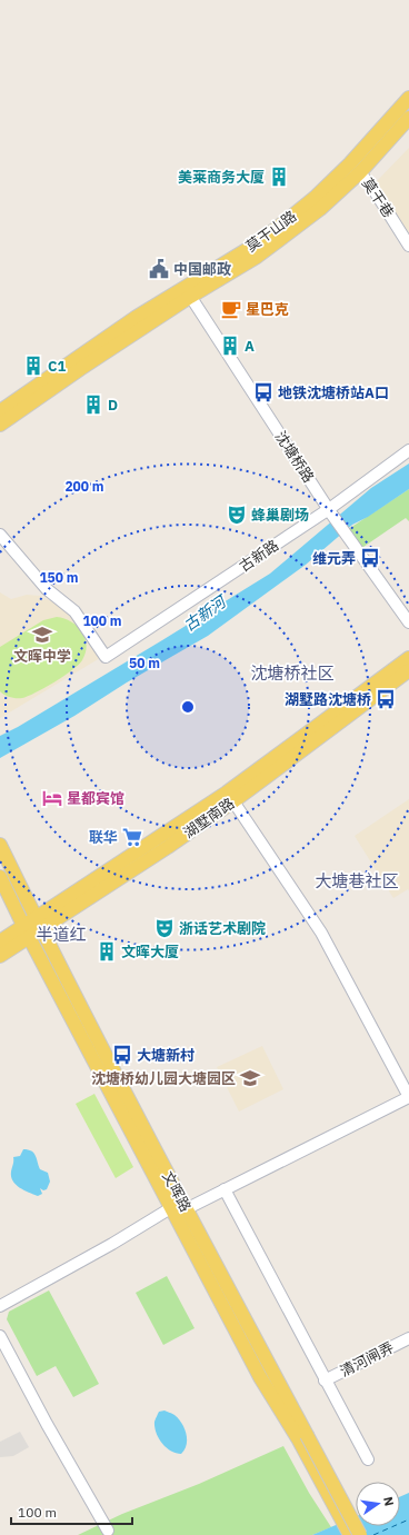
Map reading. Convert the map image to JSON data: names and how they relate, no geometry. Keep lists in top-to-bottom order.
{
  "streets": {
    "main road": ["莫干山路", "湖墅南路", "文晖路"],
    "street": [
      "莫干巷",
      "沈塘桥路",
      "古新路",
      "清河闸弄"
    ]
  },
  "crossings": [
    ["莫干巷", "莫干山路"],
    ["莫干山路", "沈塘桥路"],
    ["沈塘桥路", "古新路"],
    ["湖墅南路", "文晖路"]
  ],
  "districts": ["沈塘桥社区", "大塘巷社区", "半道红"],
  "water": ["古新河"],
  "places": {
    "building": [
      "美莱商务大厦",
      "A",
      "C1",
      "D",
      "文晖大厦"
    ],
    "public building": ["中国邮政"],
    "cafe": ["星巴克"],
    "bus stop": [
      "地铁沈塘桥站A口",
      "维元弄",
      "湖墅路沈塘桥",
      "大塘新村"
    ],
    "theatre": ["蜂巢剧场", "浙话艺术剧院"],
    "school or university": ["文晖中学", "沈塘桥幼儿园大塘园区"],
    "hotel": ["星都宾馆"],
    "supermarket": ["联华"]
  },
  "scale_bar": "100 m",
  "north": "right",
  "rings": [
    "200 m",
    "150 m",
    "100 m",
    "50 m"
  ]
}
